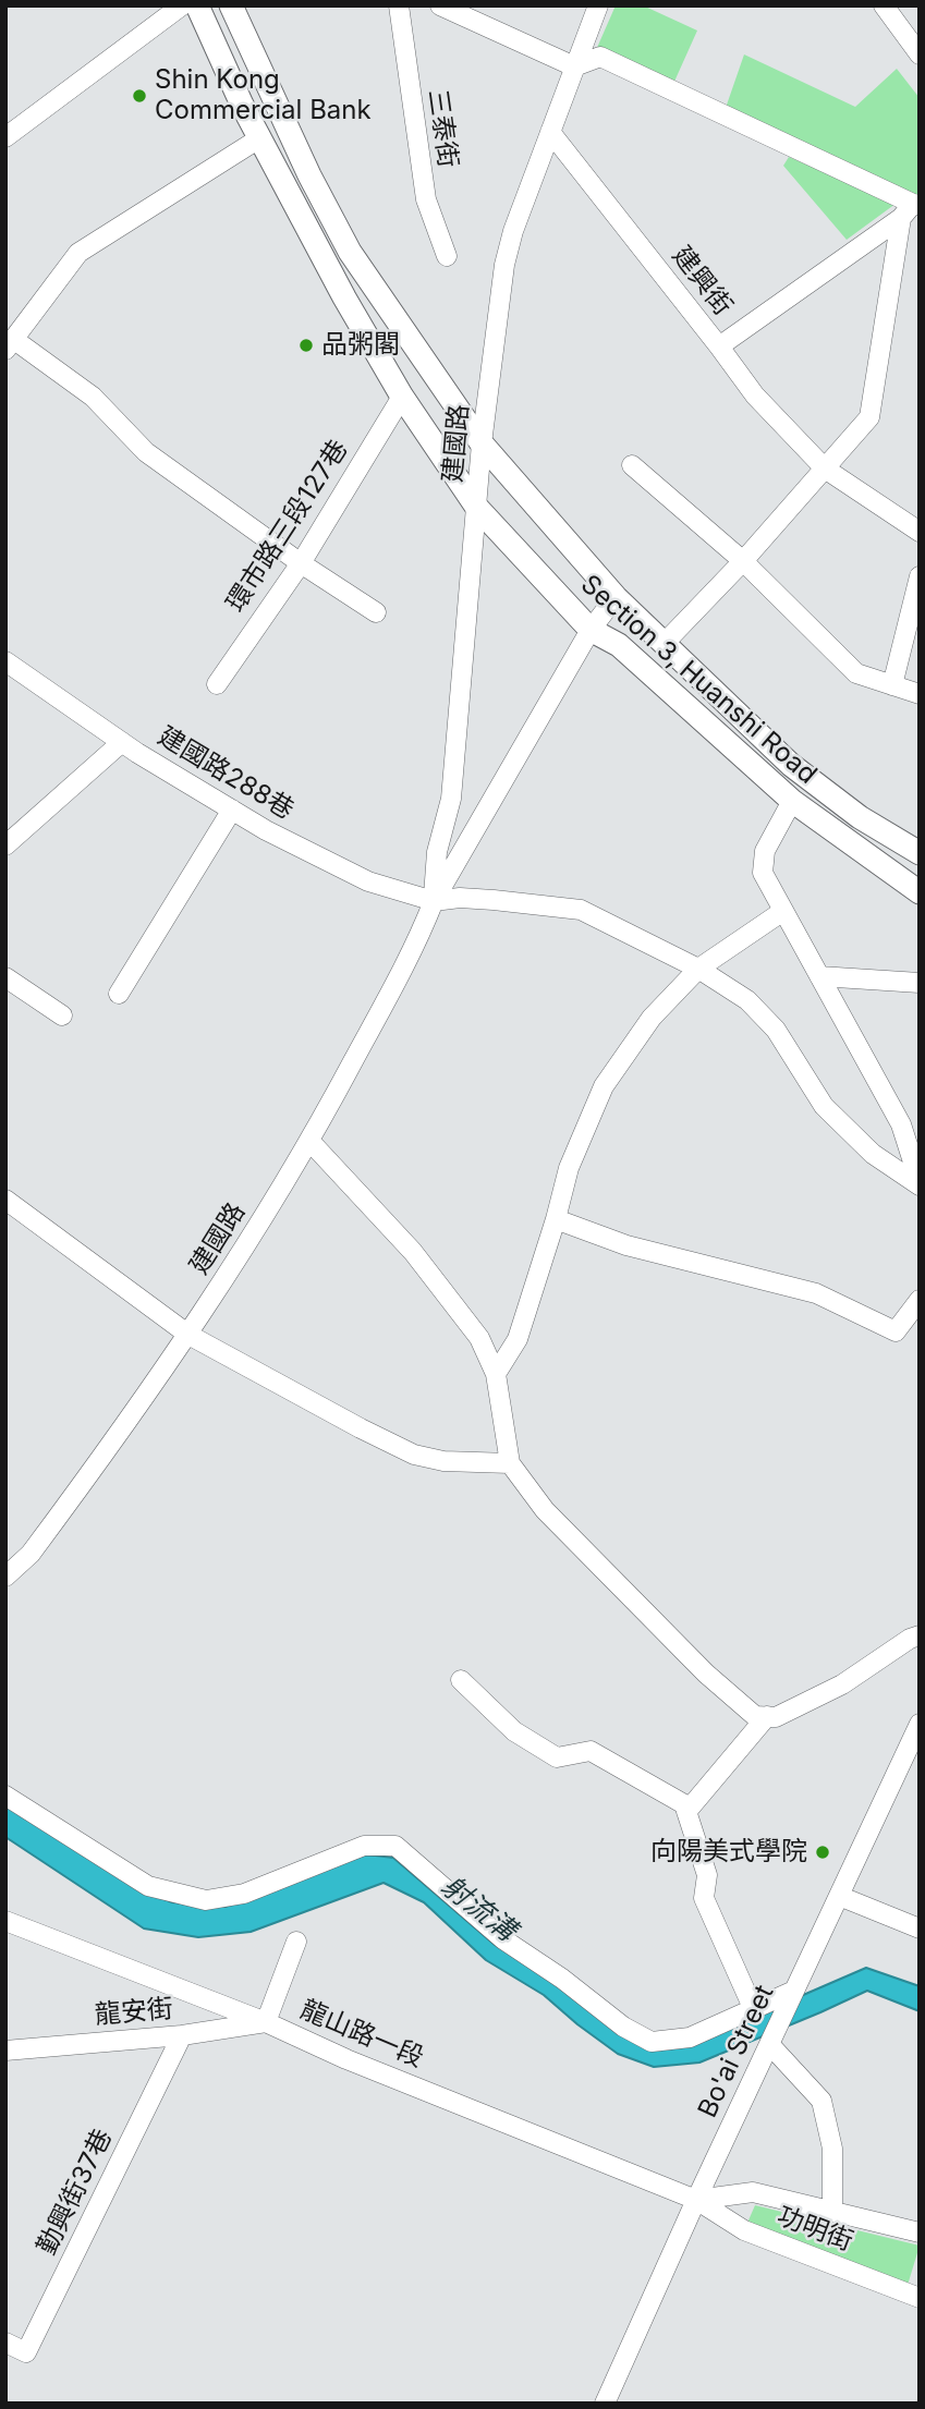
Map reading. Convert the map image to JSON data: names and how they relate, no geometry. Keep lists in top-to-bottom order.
{
  "streets": {
    "main road": ["Section 3, Huanshi Road"],
    "street": [
      "三泰街",
      "建興街",
      "建國路",
      "環市路三段127巷",
      "建國路288巷",
      "龍安街",
      "龍山路一段",
      "Bo'ai Street",
      "勤興街37巷",
      "功明街"
    ]
  },
  "crossings": [
    ["建興街", "建國路"],
    ["建國路", "Section 3, Huanshi Road"],
    ["建國路", "建國路288巷"],
    ["環市路三段127巷", "Section 3, Huanshi Road"],
    ["龍安街", "龍山路一段"],
    ["龍安街", "勤興街37巷"],
    ["龍山路一段", "Bo'ai Street"],
    ["龍山路一段", "功明街"],
    ["Bo'ai Street", "功明街"]
  ],
  "water": ["射流溝"],
  "places": ["Shin Kong Commercial Bank", "品粥閣", "向陽美式學院"]
}
